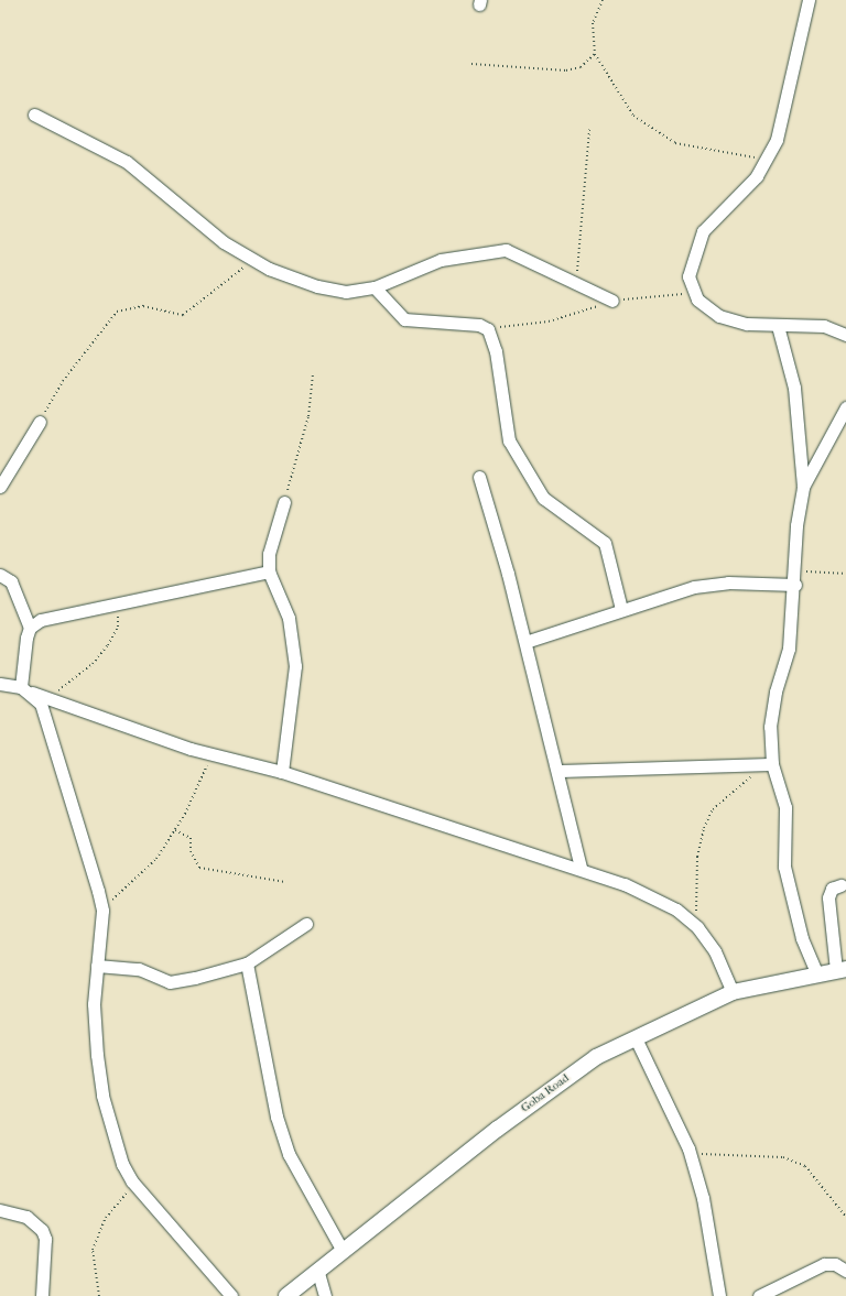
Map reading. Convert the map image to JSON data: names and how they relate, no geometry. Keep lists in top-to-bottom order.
{
  "streets": {
    "main road": ["Goba Road"]
  }
}
